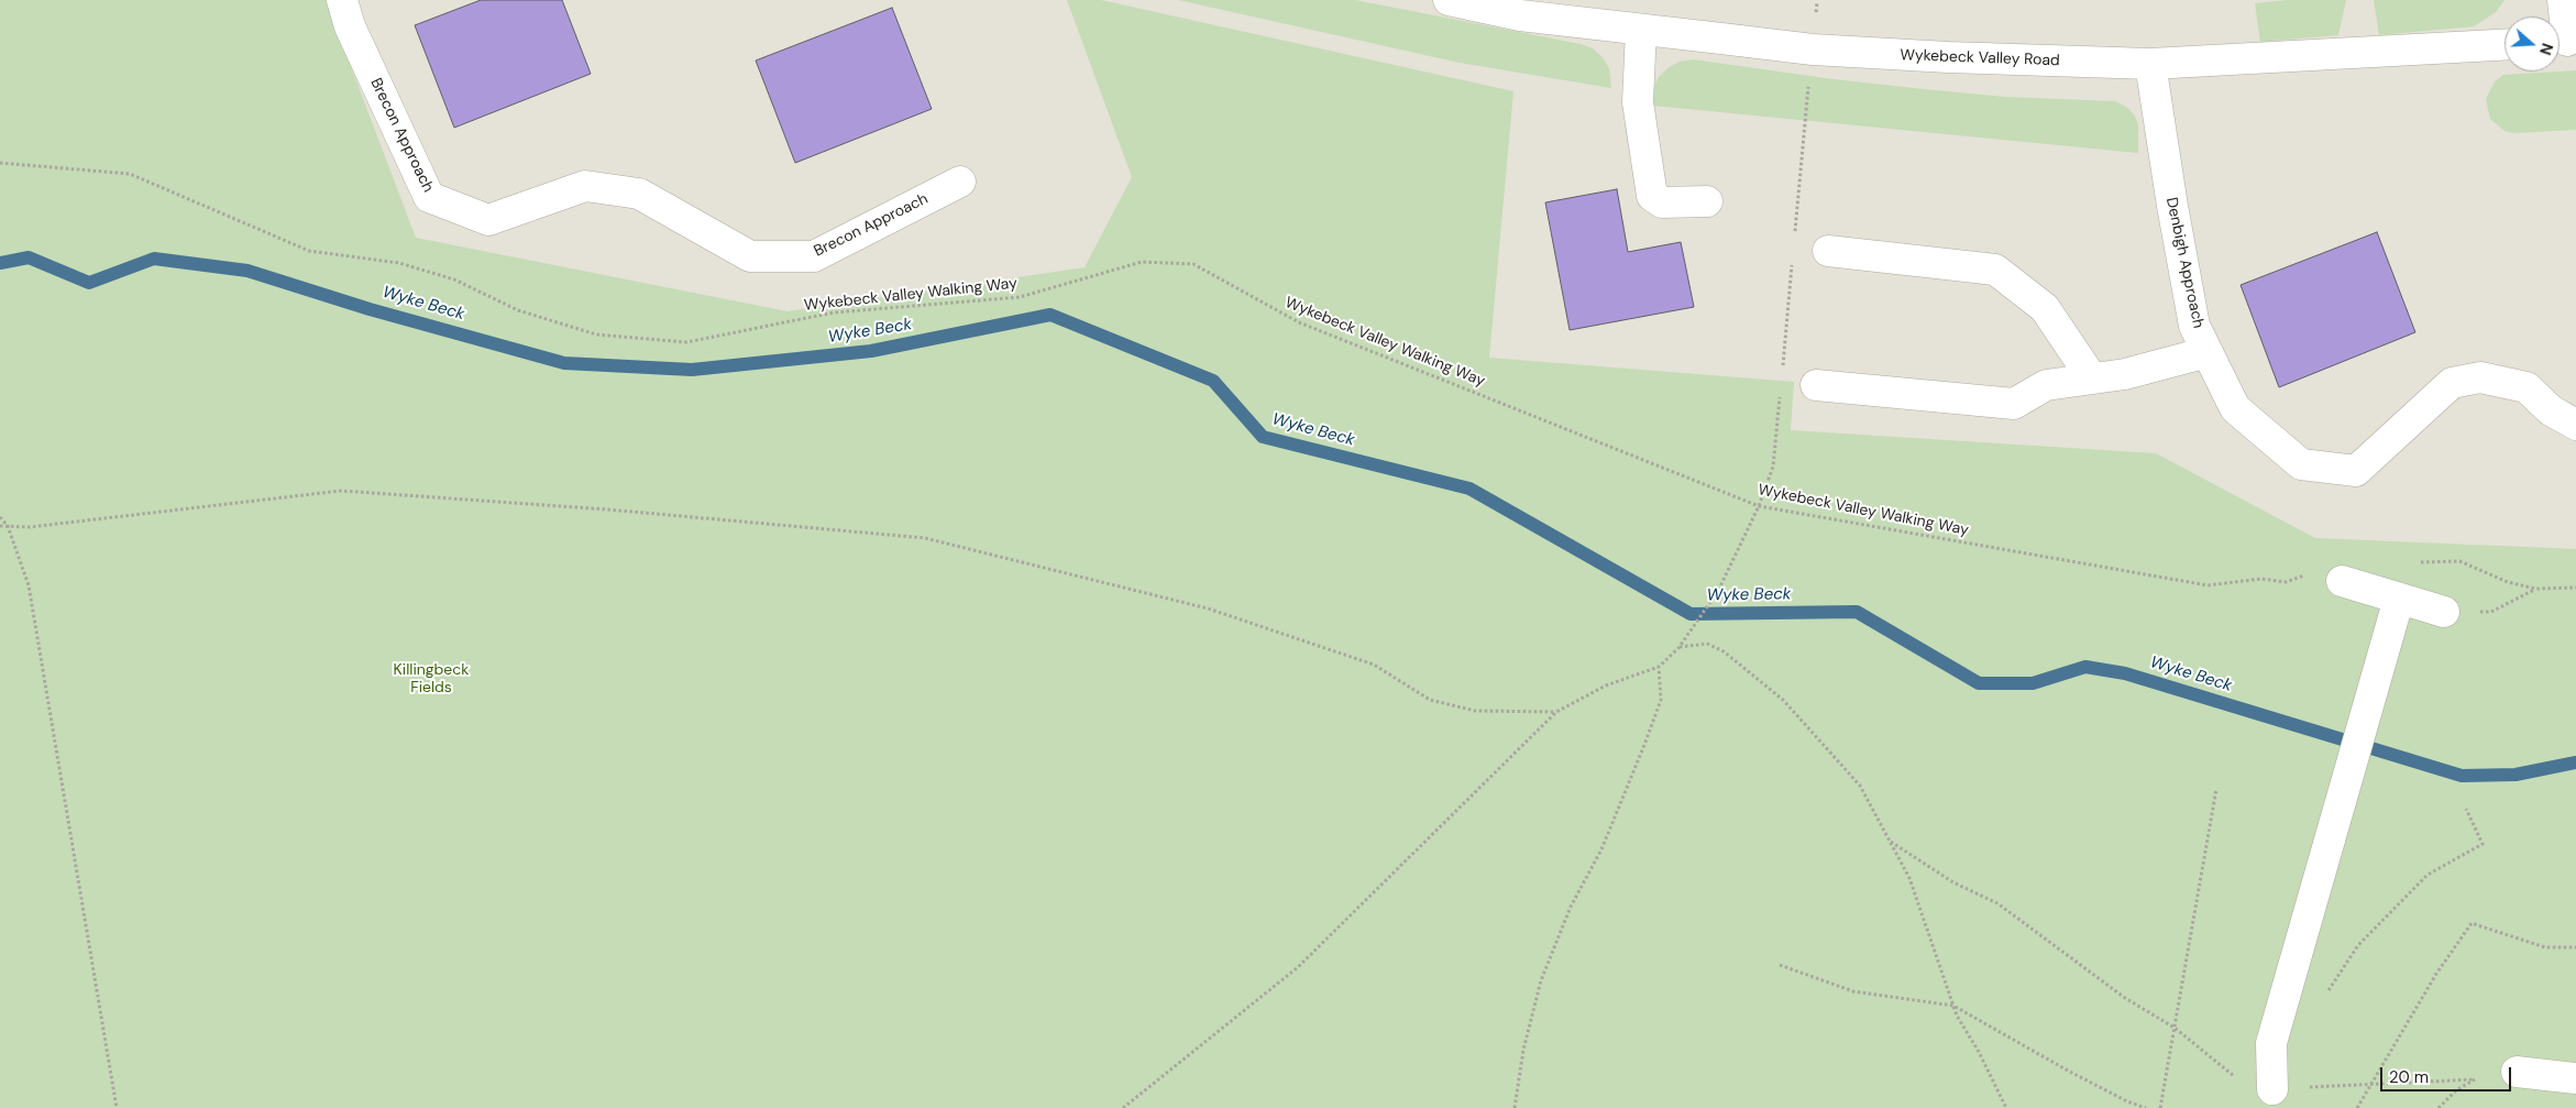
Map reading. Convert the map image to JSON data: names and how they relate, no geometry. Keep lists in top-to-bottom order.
{
  "streets": {
    "street": ["Wykebeck Valley Road", "Brecon Approach", "Denbigh Approach"],
    "path": ["Wykebeck Valley Walking Way"]
  },
  "crossings": [
    ["Wykebeck Valley Road", "Denbigh Approach"]
  ],
  "water": ["Wyke Beck"],
  "parks": ["Killingbeck Fields"],
  "scale_bar": "20 m",
  "north": "right"
}
